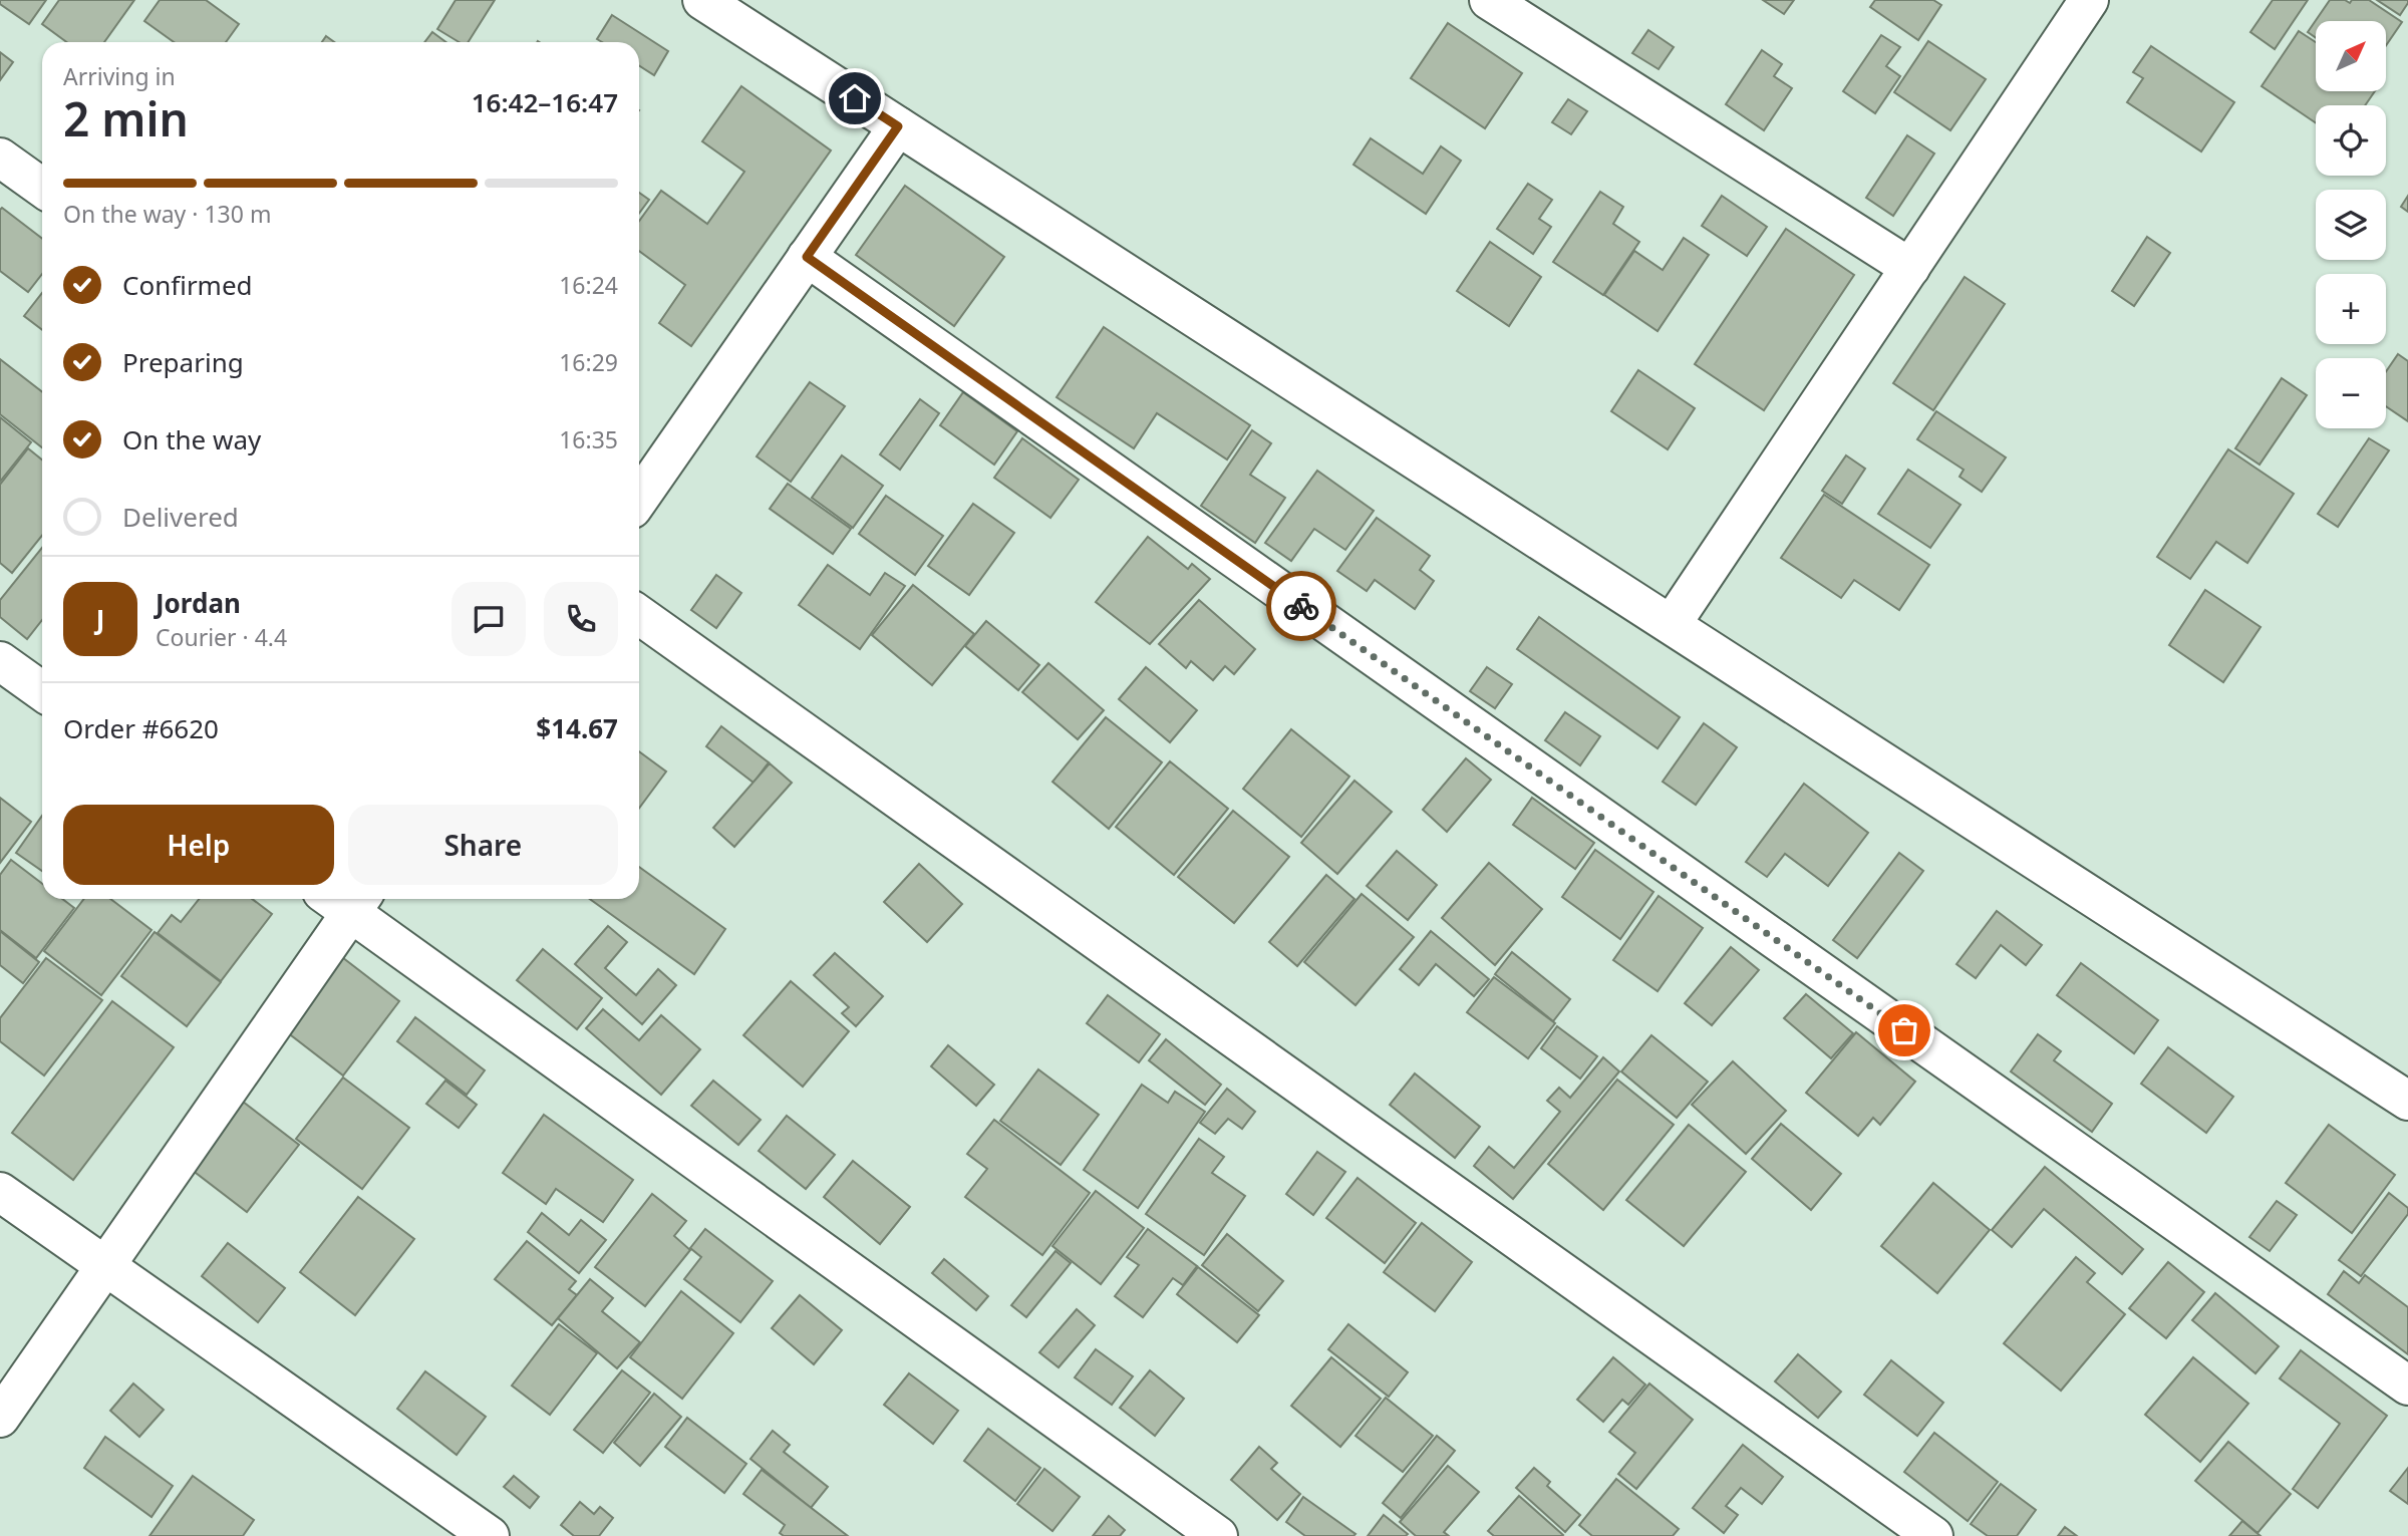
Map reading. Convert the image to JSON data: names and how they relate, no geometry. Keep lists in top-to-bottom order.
{
  "north": "top right",
  "page": {
    "map_buttons": ["+", "−"],
    "heading": ["2 min", "Arriving in", "16:42–16:47"],
    "panel": [
      "Jordan",
      "Courier · 4.4",
      "Order #6620",
      "$14.67"
    ],
    "bar": "On the way · 130 m",
    "list": [
      ["Confirmed", "16:24"],
      ["Preparing", "16:29"],
      ["On the way", "16:35"],
      "Delivered"
    ],
    "round": "J",
    "buttons": ["Help", "Share"]
  }
}
